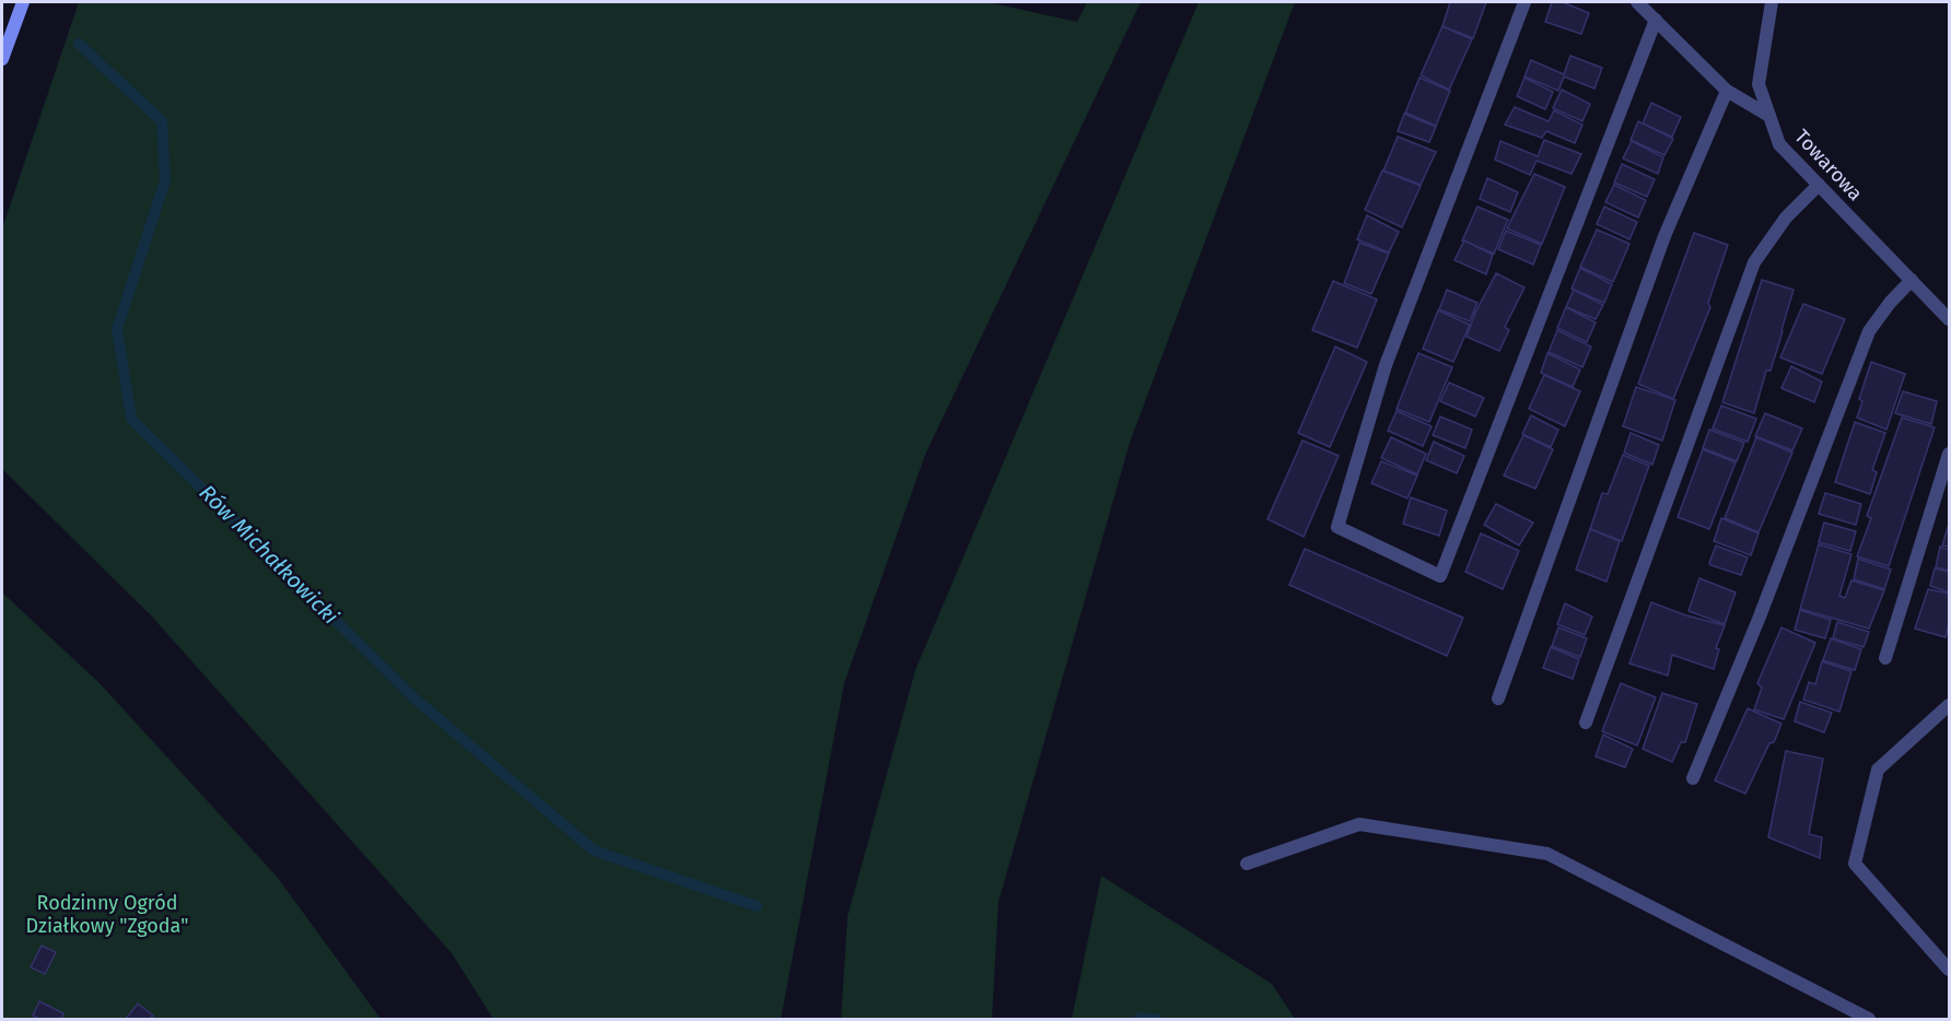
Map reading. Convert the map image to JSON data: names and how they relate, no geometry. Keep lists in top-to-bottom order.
{
  "streets": {
    "street": ["Towarowa"]
  },
  "water": ["Rów Michałkowicki"],
  "parks": ["Rodzinny Ogród Działkowy \"Zgoda\""]
}
